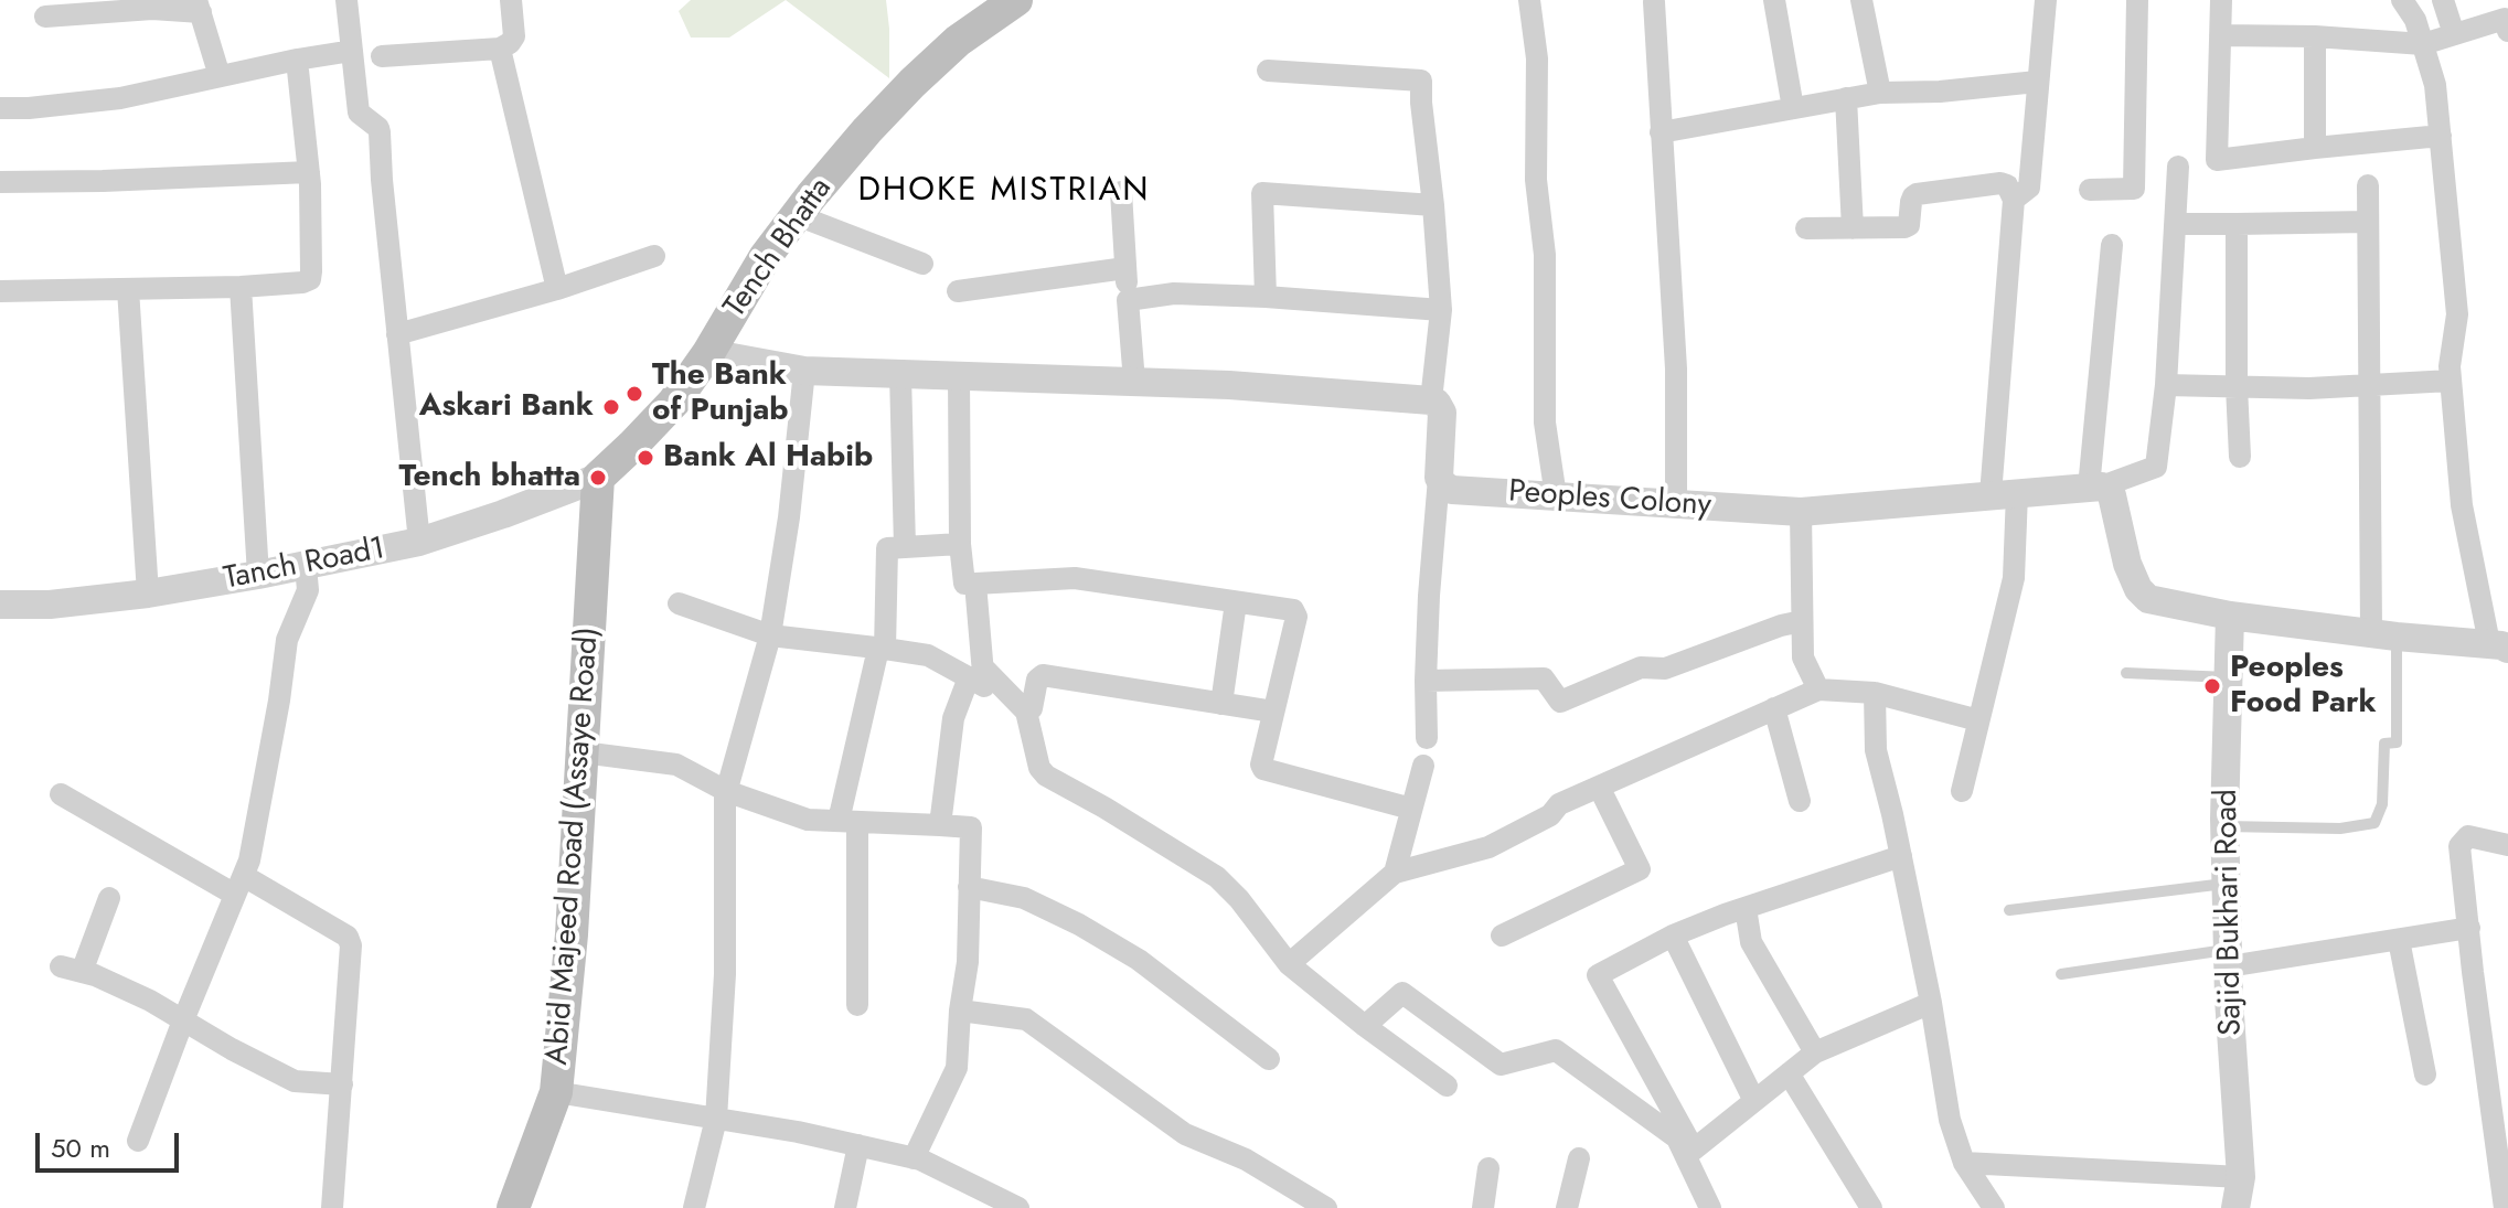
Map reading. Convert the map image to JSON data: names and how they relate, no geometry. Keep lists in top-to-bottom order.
{
  "streets": {
    "main road": ["Tench Bhatta", "Abid Majeed Road (Assaye Road)"],
    "street": ["Peoples Colony", "Tanch Road1", "Sajid Bukhari Road"]
  },
  "crossings": [
    ["Tench Bhatta", "Tanch Road1"],
    ["Tench Bhatta", "Abid Majeed Road (Assaye Road)"],
    ["Tanch Road1", "Abid Majeed Road (Assaye Road)"]
  ],
  "districts": ["DHOKE MISTRIAN"],
  "places": [
    "The Bank of Punjab",
    "Askari Bank",
    "Bank Al Habib",
    "Tench bhatta",
    "Peoples Food Park"
  ],
  "scale_bar": "50 m"
}
